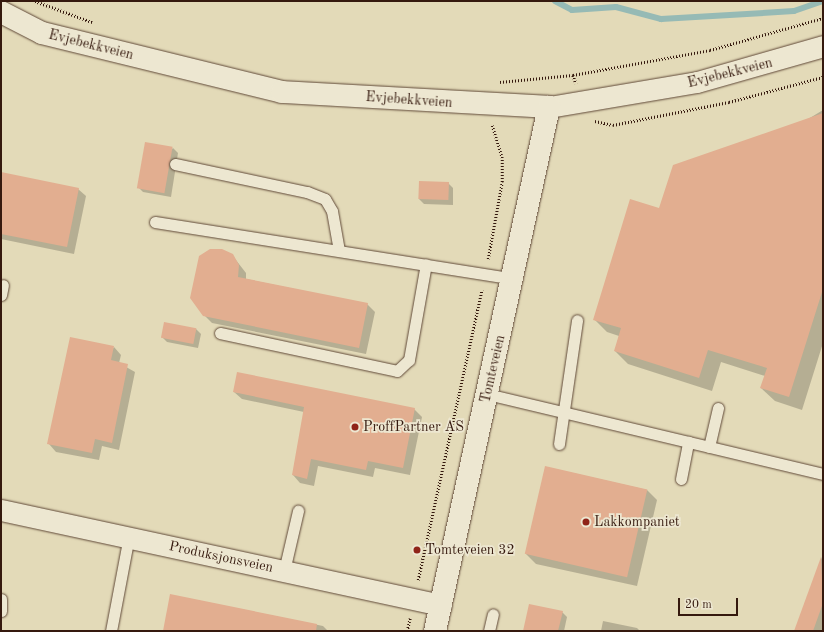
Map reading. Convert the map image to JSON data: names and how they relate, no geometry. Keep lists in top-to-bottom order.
{
  "streets": {
    "street": ["Evjebekkveien", "Tomteveien", "Produksjonsveien"]
  },
  "crossings": [
    ["Evjebekkveien", "Tomteveien"],
    ["Tomteveien", "Produksjonsveien"]
  ],
  "places": ["ProffPartner AS", "Lakkompaniet", "Tomteveien 32"],
  "scale_bar": "20 m"
}
